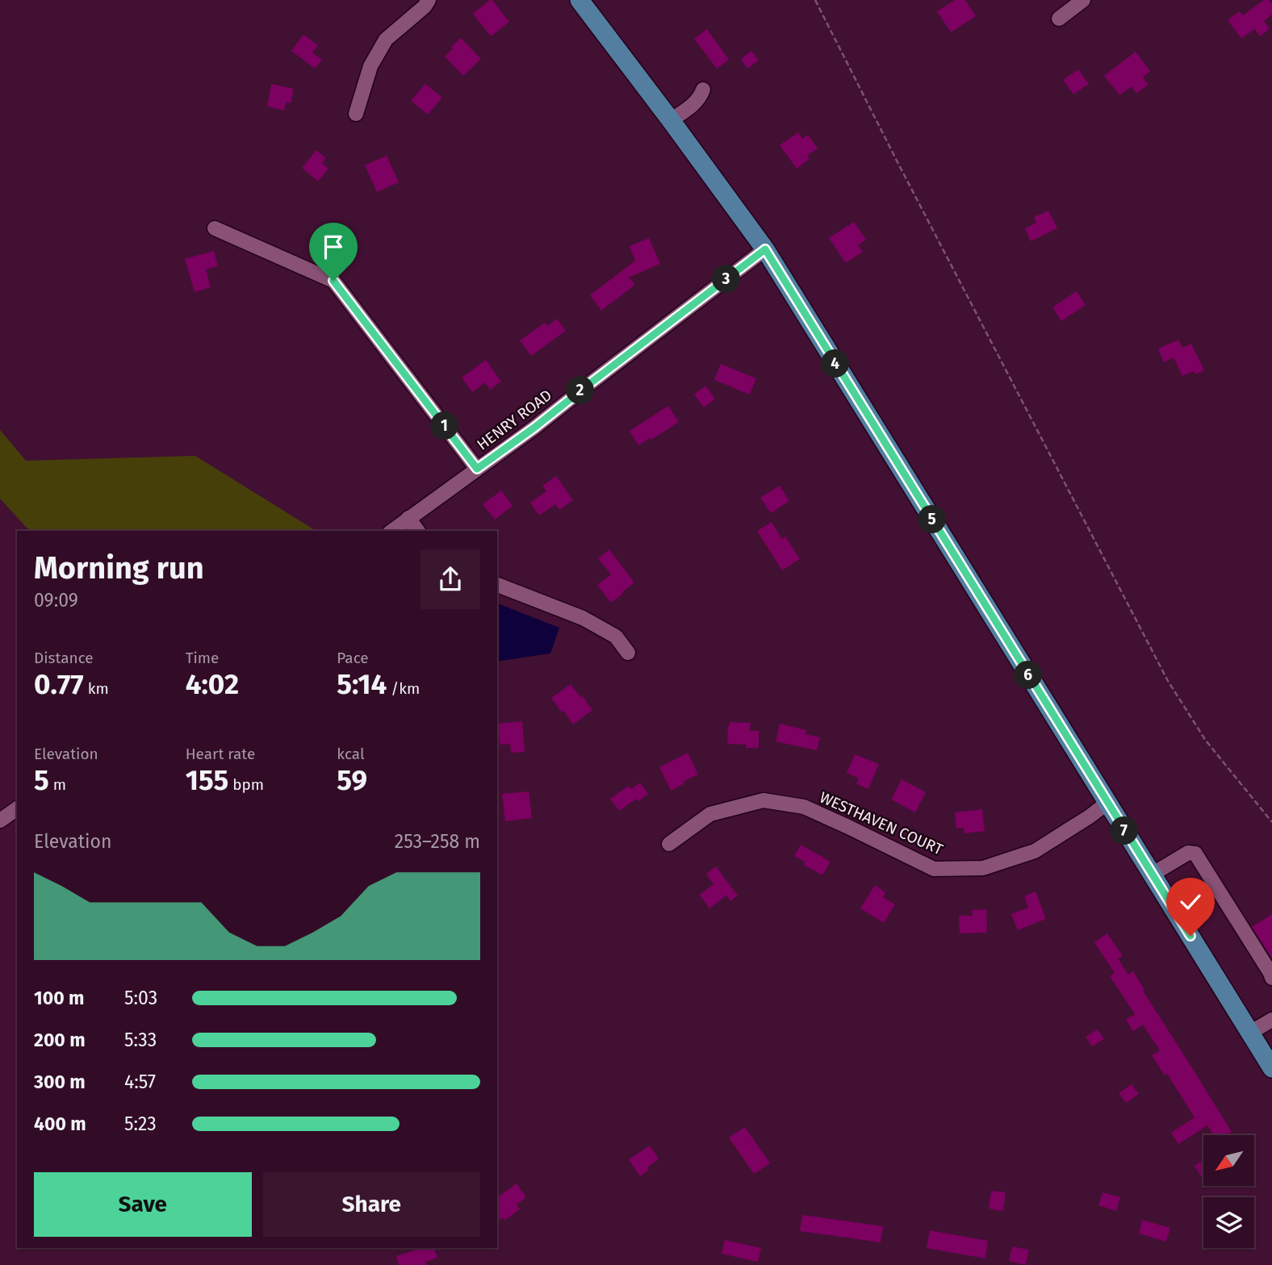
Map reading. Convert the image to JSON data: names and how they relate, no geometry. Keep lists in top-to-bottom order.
{
  "streets": {
    "street": ["HENRY ROAD", "WESTHAVEN COURT"]
  },
  "north": "bottom left",
  "page": {
    "pins": [
      "3",
      "4",
      "2",
      "1",
      "5",
      "6",
      "7"
    ],
    "heading": ["Morning run", "09:09"],
    "stats": [
      ["Distance", "0.77 km"],
      ["Time", "4:02"],
      ["Pace", "5:14 /km"],
      ["Elevation", "5 m"],
      ["Heart rate", "155 bpm"],
      ["kcal", "59"]
    ],
    "chart": ["Elevation", "253–258 m"],
    "list": [
      {
        "name": "100 m",
        "note": "5:03"
      },
      {
        "name": "200 m",
        "note": "5:33"
      },
      {
        "name": "300 m",
        "note": "4:57"
      },
      {
        "name": "400 m",
        "note": "5:23"
      }
    ],
    "buttons": ["Save", "Share"]
  }
}
